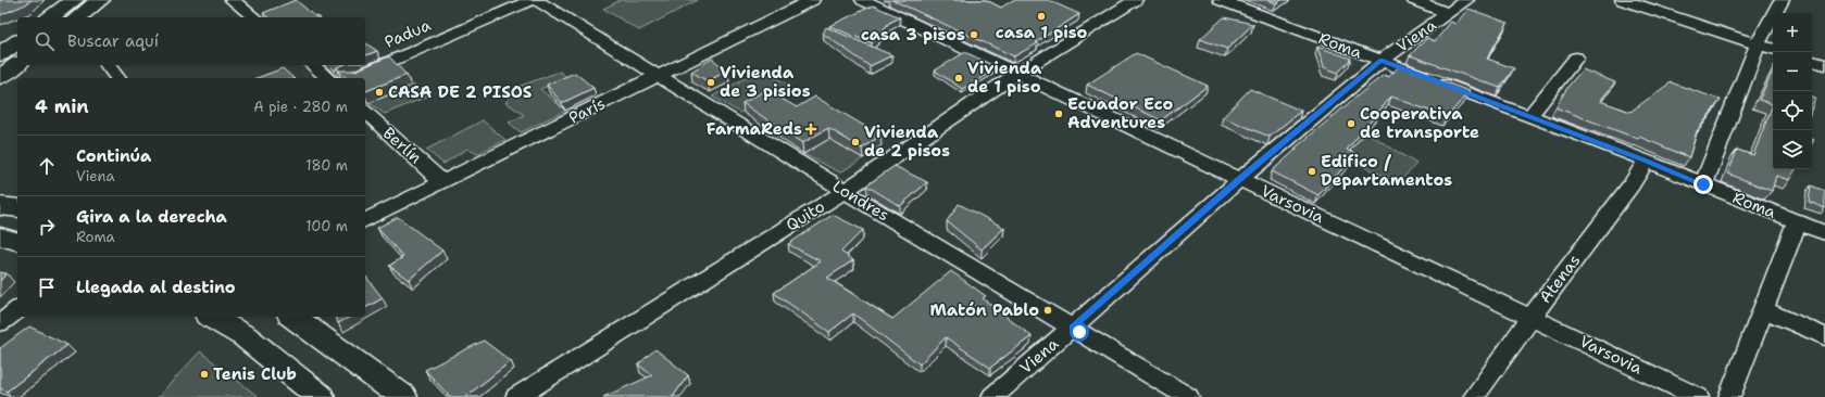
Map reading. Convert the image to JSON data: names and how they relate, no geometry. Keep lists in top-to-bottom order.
{
  "streets": {
    "street": [
      "Padua",
      "Viena",
      "Roma",
      "París",
      "Berlín",
      "Londres",
      "Varsovia",
      "Quito",
      "Atenas"
    ]
  },
  "crossings": [
    ["Viena", "Roma"],
    ["Viena", "Londres"],
    ["Viena", "Varsovia"],
    ["Roma", "Atenas"],
    ["París", "Berlín"],
    ["París", "Londres"],
    ["Londres", "Quito"],
    ["Varsovia", "Quito"],
    ["Varsovia", "Atenas"]
  ],
  "places": {
    "other": [
      "casa 1 piso",
      "casa 3 pisos",
      "Vivienda de 1 piso",
      "Vivienda de 3 pisios",
      "CASA DE 2 PISOS",
      "Ecuador Eco Adventures",
      "Cooperativa de transporte",
      "Vivienda de 2 pisos",
      "Edifico / Departamentos",
      "Matón Pablo",
      "Tenis Club"
    ],
    "health": ["FarmaReds"]
  },
  "page": {
    "map_buttons": ["+", "−"],
    "search": "Buscar aquí",
    "heading": ["4 min", "A pie · 280 m"],
    "list": [
      ["Continúa", "Viena", "180 m"],
      ["Gira a la derecha", "Roma", "100 m"],
      "Llegada al destino"
    ]
  }
}
